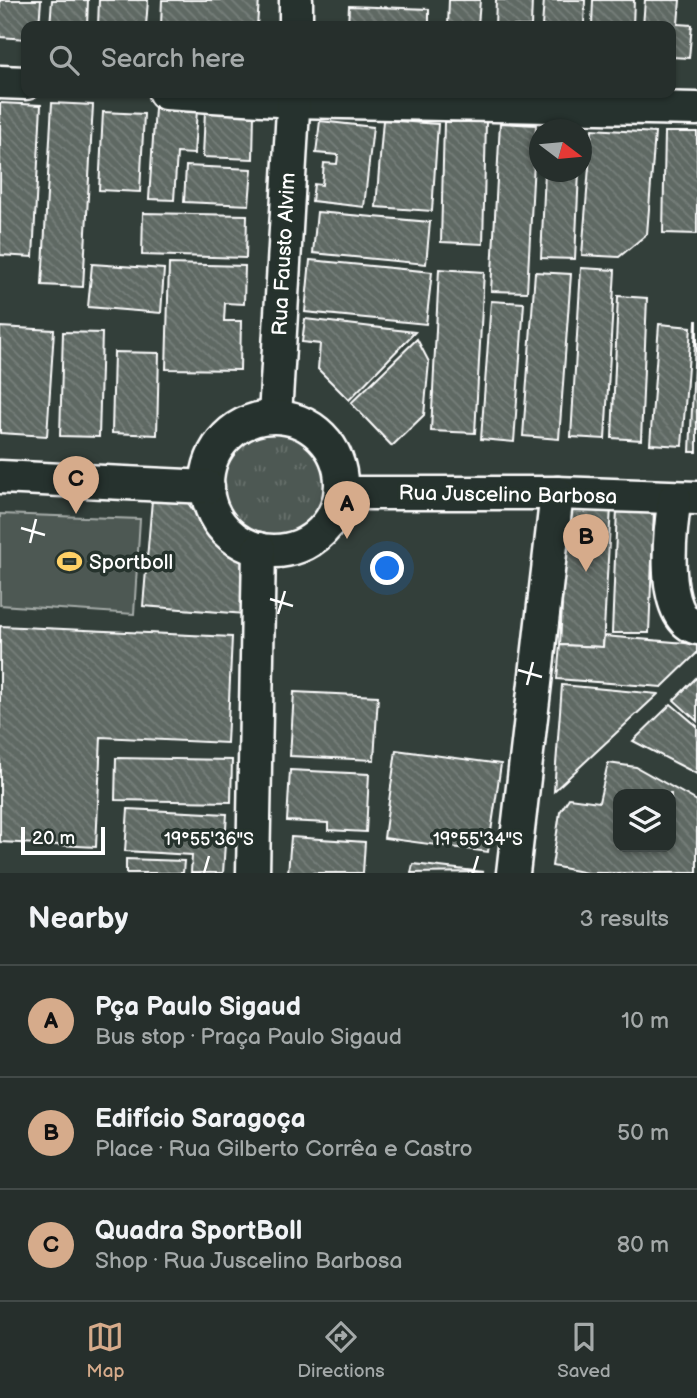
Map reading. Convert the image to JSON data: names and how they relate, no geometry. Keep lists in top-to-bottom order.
{
  "streets": {
    "street": ["Rua Fausto Alvim", "Rua Juscelino Barbosa"]
  },
  "crossings": [
    ["Rua Fausto Alvim", "Rua Juscelino Barbosa"]
  ],
  "places": {
    "sports": ["Sportboll"]
  },
  "scale_bar": "20 m",
  "north": "right",
  "page": {
    "search": "Search here",
    "pins": ["C", "A", "B"],
    "scale": "20 m",
    "heading": ["Nearby", "3 results"],
    "list": [
      {
        "mark": "A",
        "name": "Pça Paulo Sigaud",
        "note": "Bus stop · Praça Paulo Sigaud",
        "value": "10 m"
      },
      {
        "mark": "B",
        "name": "Edifício Saragoça",
        "note": "Place · Rua Gilberto Corrêa e Castro",
        "value": "50 m"
      },
      {
        "mark": "C",
        "name": "Quadra SportBoll",
        "note": "Shop · Rua Juscelino Barbosa",
        "value": "80 m"
      }
    ],
    "nav": ["Map", "Directions", "Saved"]
  },
  "coordinates": ["19°55'36\"S", "19°55'34\"S"]
}
